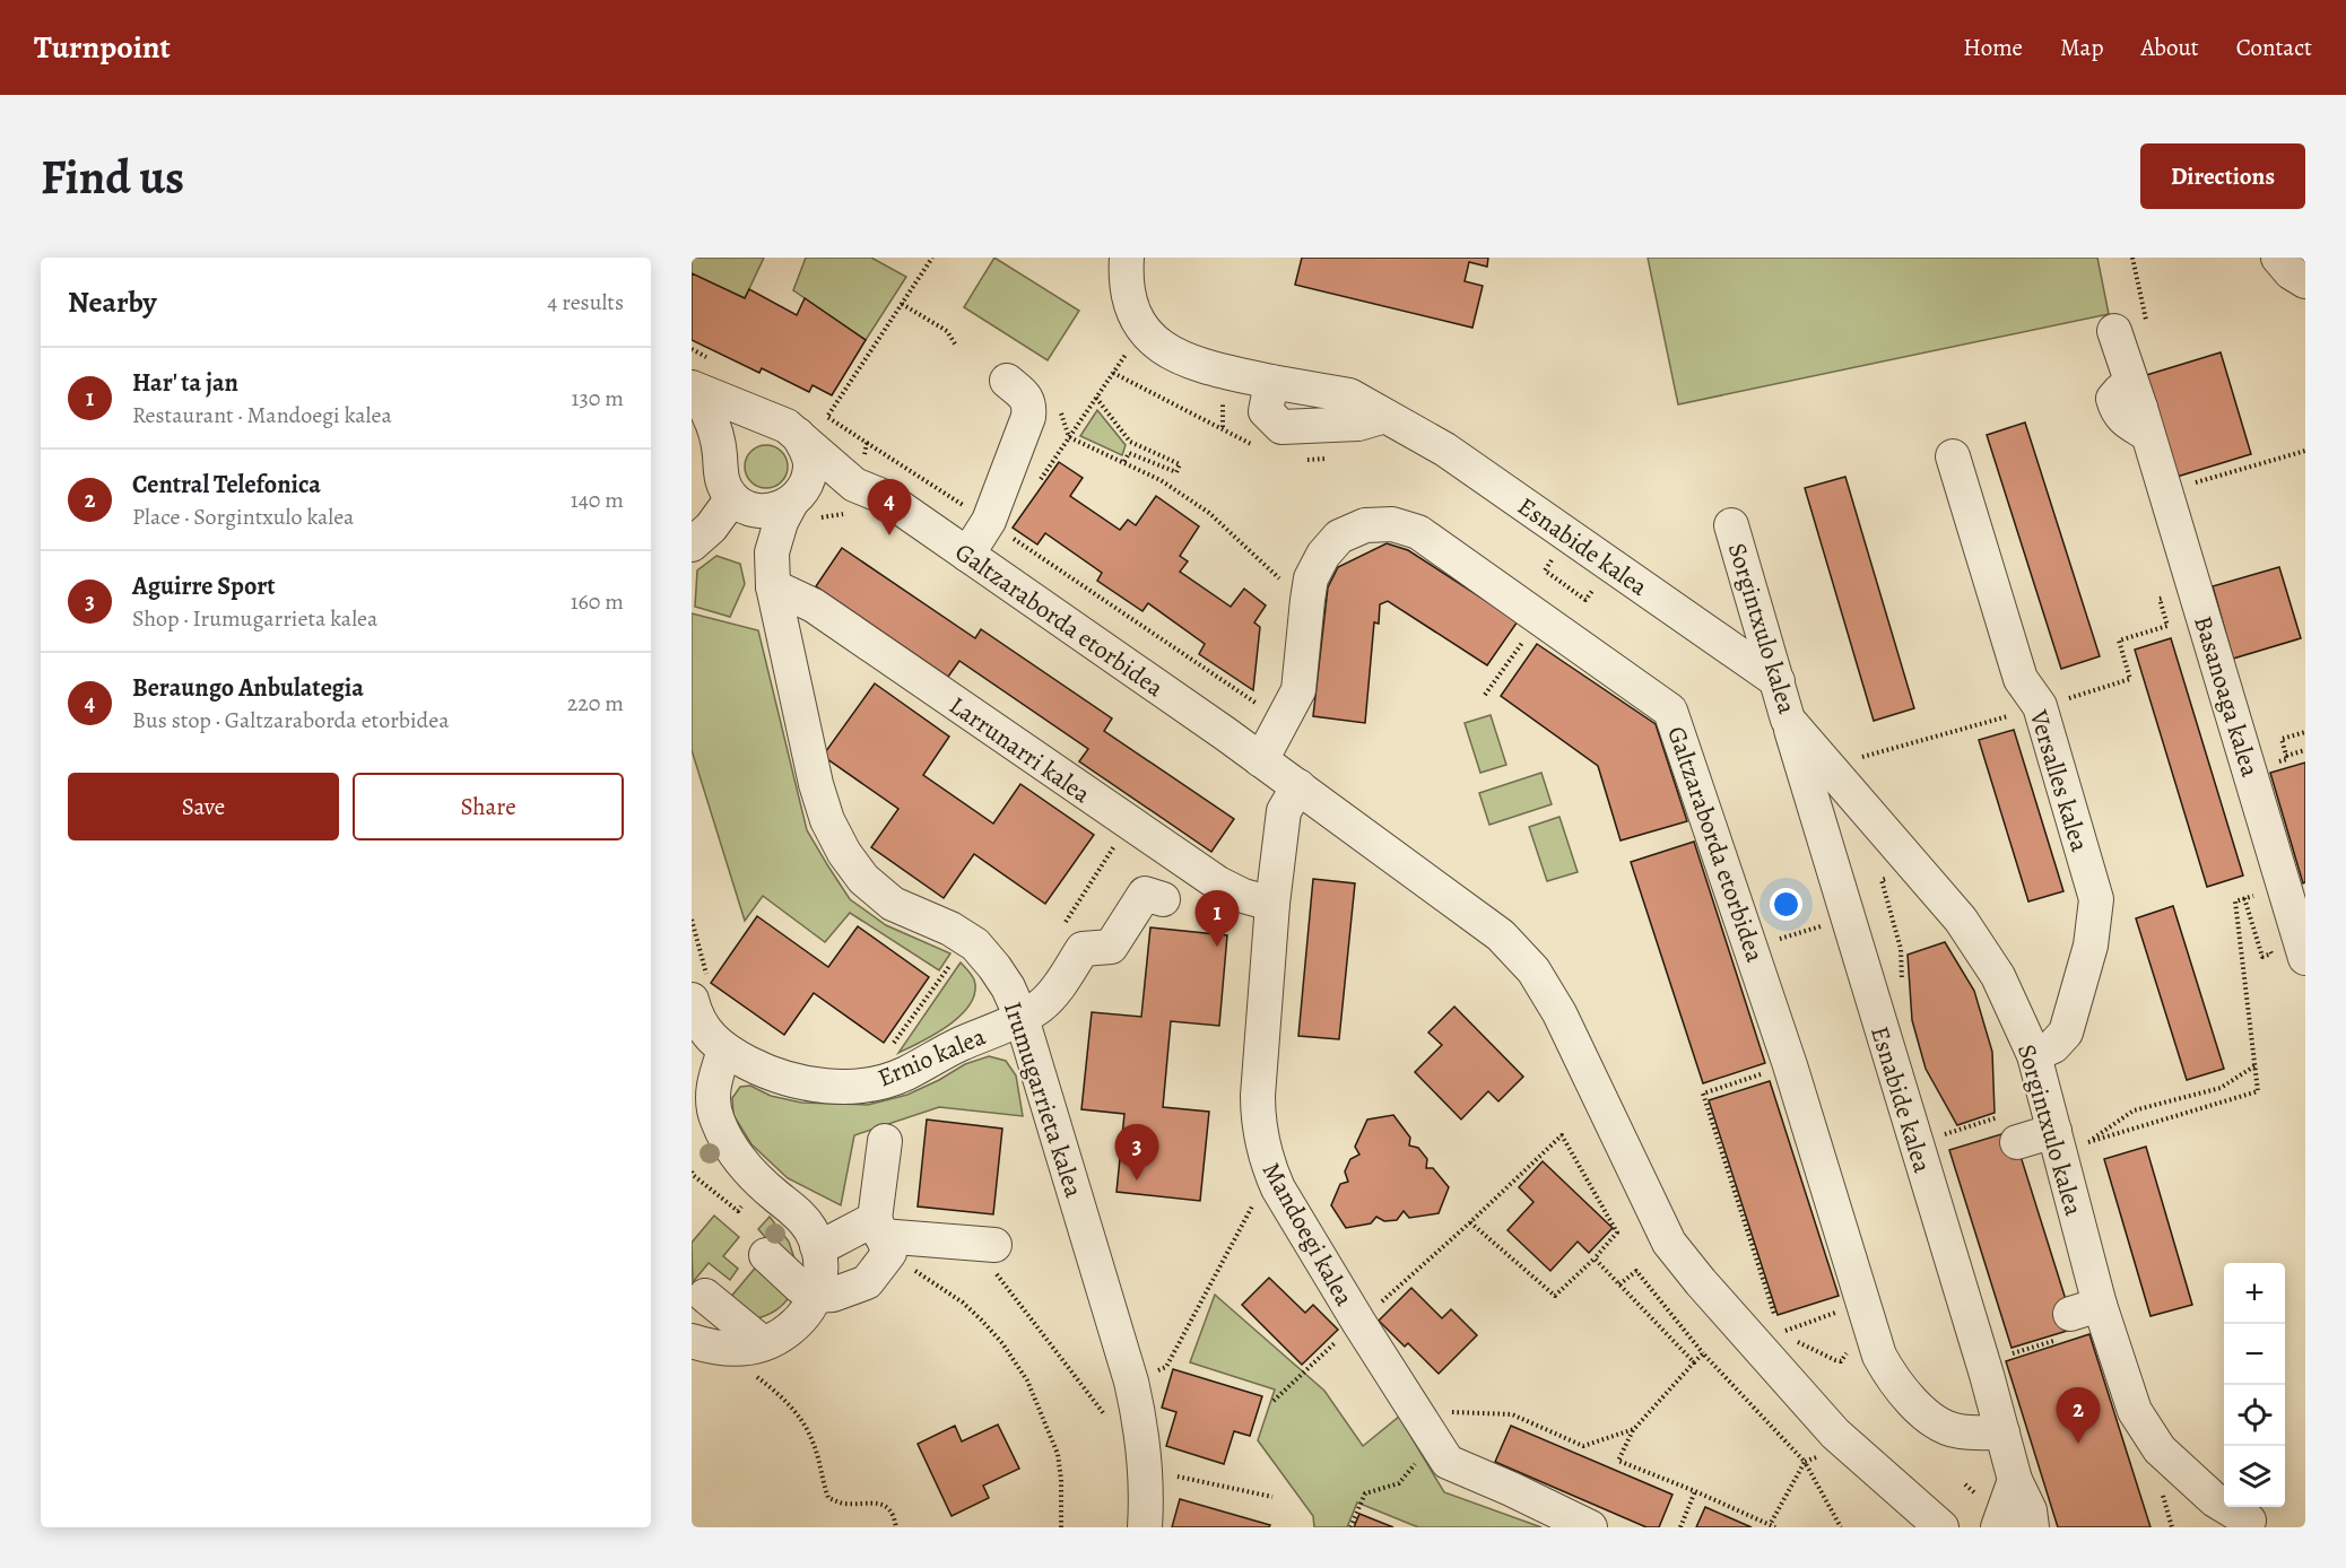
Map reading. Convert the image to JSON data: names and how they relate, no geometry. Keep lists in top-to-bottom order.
{
  "streets": {
    "street": [
      "Esnabide kalea",
      "Galtzaraborda etorbidea",
      "Sorgintxulo kalea",
      "Basanoaga kalea",
      "Larrunarri kalea",
      "Versalles kalea",
      "Ernio kalea",
      "Irumugarrieta kalea",
      "Mandoegi kalea"
    ]
  },
  "crossings": [
    ["Esnabide kalea", "Galtzaraborda etorbidea"],
    ["Esnabide kalea", "Sorgintxulo kalea"],
    ["Galtzaraborda etorbidea", "Irumugarrieta kalea"],
    ["Galtzaraborda etorbidea", "Mandoegi kalea"],
    ["Sorgintxulo kalea", "Versalles kalea"],
    ["Larrunarri kalea", "Irumugarrieta kalea"],
    ["Larrunarri kalea", "Mandoegi kalea"],
    ["Ernio kalea", "Irumugarrieta kalea"]
  ],
  "page": {
    "header": "Turnpoint",
    "nav": [
      "Home",
      "Map",
      "About",
      "Contact"
    ],
    "buttons": [
      "Directions",
      ["Save", "Share"]
    ],
    "title": "Find us",
    "heading": ["Nearby", "4 results"],
    "list": [
      {
        "mark": "1",
        "name": "Har' ta jan",
        "note": "Restaurant · Mandoegi kalea",
        "value": "130 m"
      },
      {
        "mark": "2",
        "name": "Central Telefonica",
        "note": "Place · Sorgintxulo kalea",
        "value": "140 m"
      },
      {
        "mark": "3",
        "name": "Aguirre Sport",
        "note": "Shop · Irumugarrieta kalea",
        "value": "160 m"
      },
      {
        "mark": "4",
        "name": "Beraungo Anbulategia",
        "note": "Bus stop · Galtzaraborda etorbidea",
        "value": "220 m"
      }
    ],
    "pins": [
      "4",
      "1",
      "3",
      "2"
    ],
    "map_buttons": ["+", "−"]
  }
}
